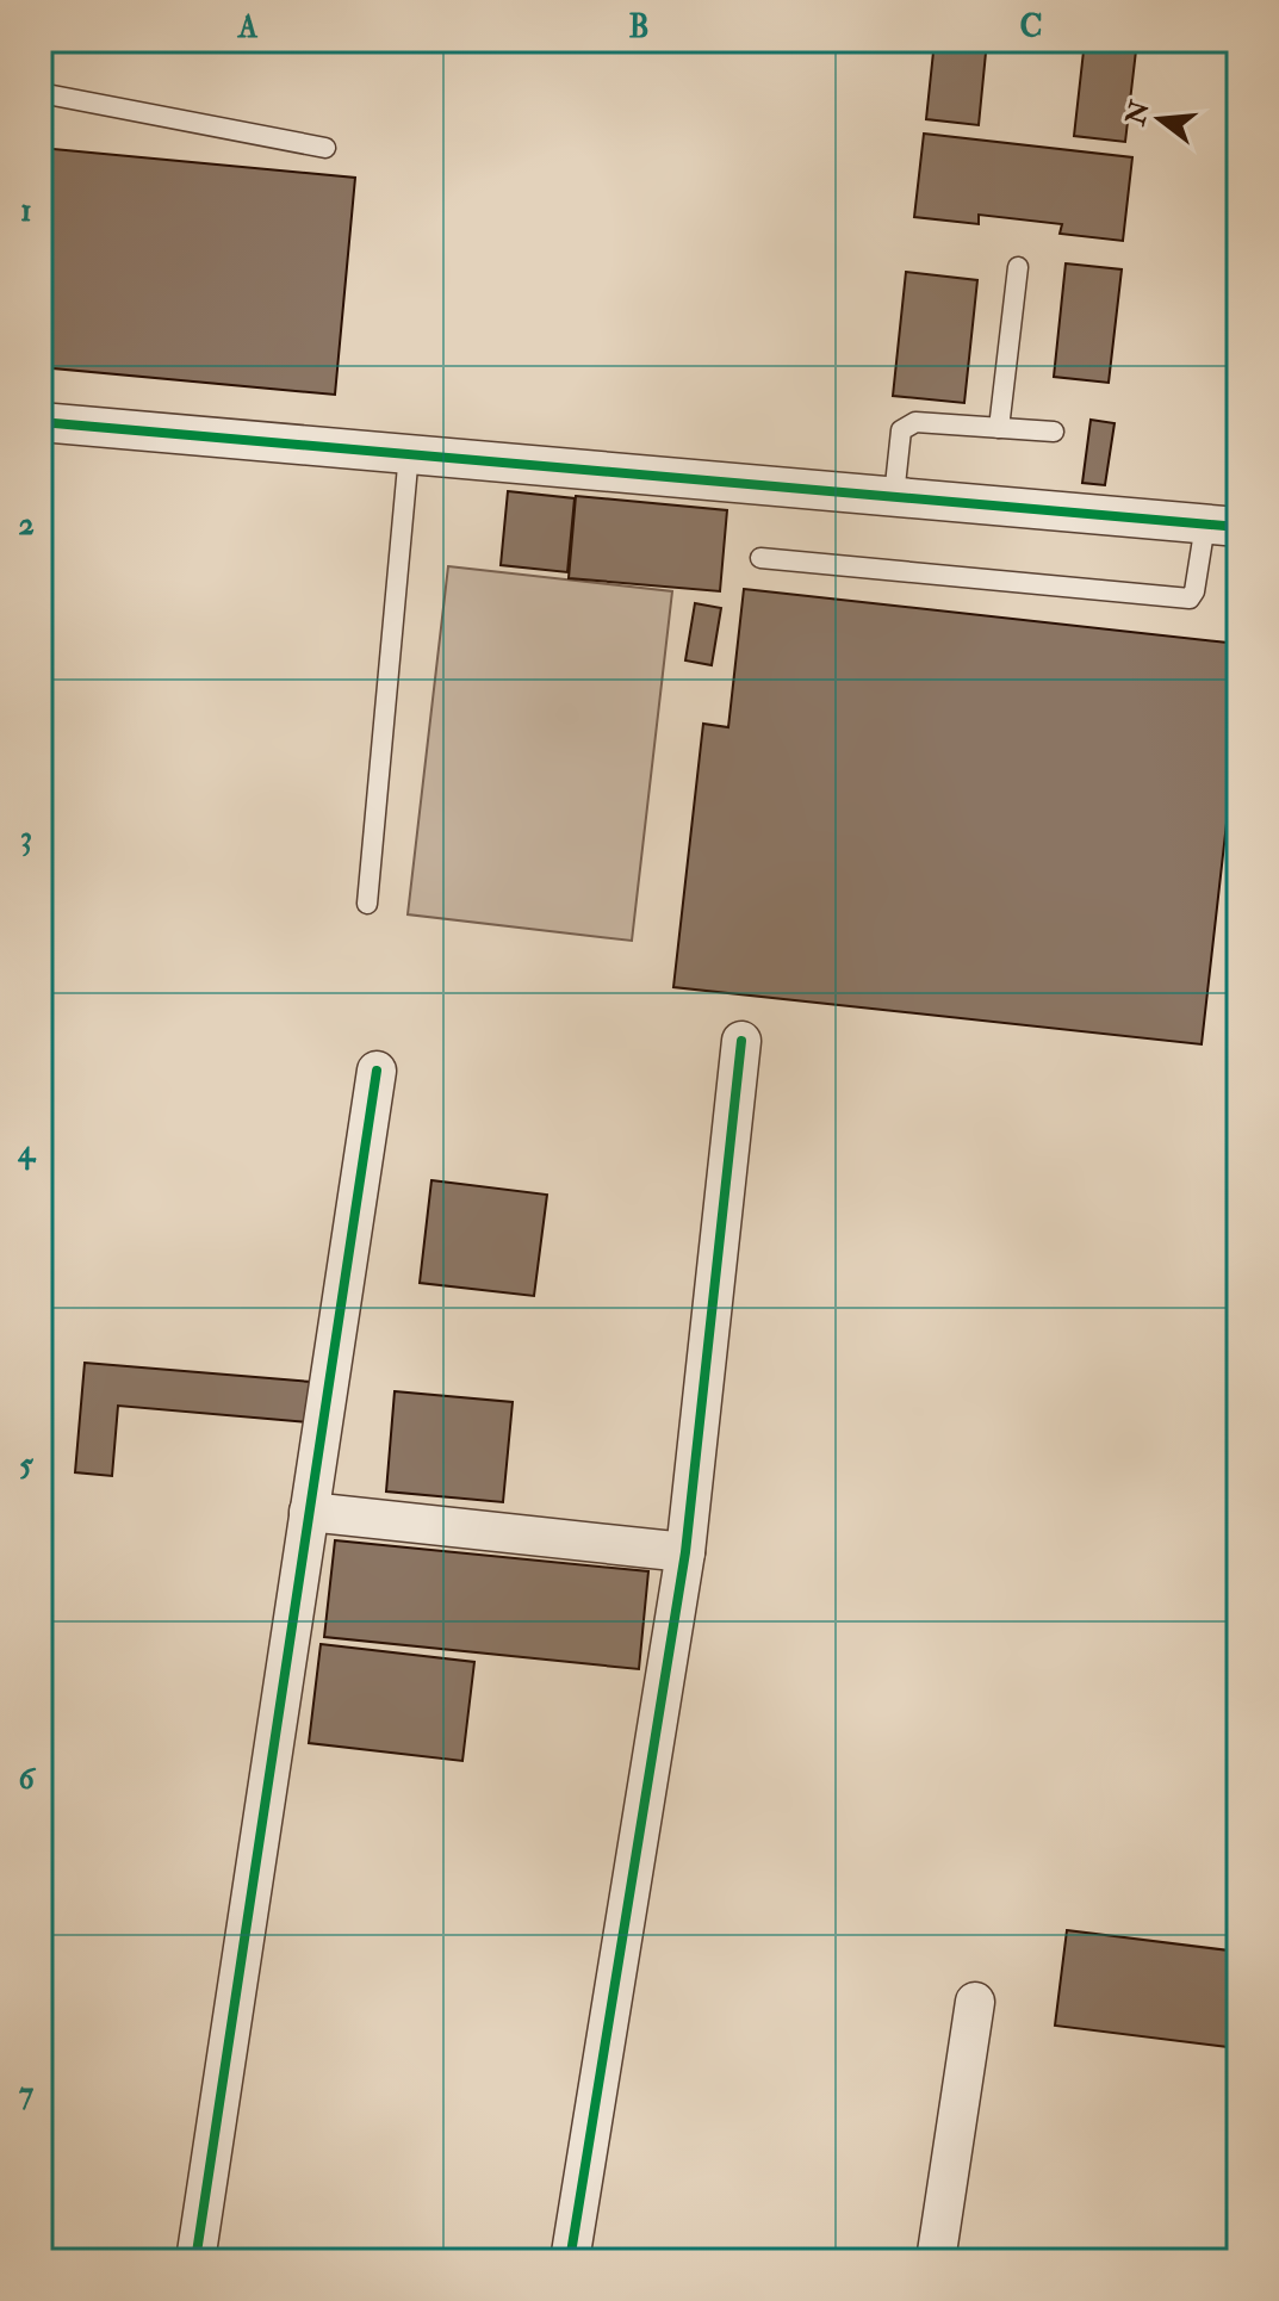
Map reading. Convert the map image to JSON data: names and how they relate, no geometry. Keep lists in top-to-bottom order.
{
  "north": "left",
  "grid": {
    "columns": ["A", "B", "C"],
    "rows": [
      "1",
      "2",
      "3",
      "4",
      "5",
      "6",
      "7"
    ]
  }
}
